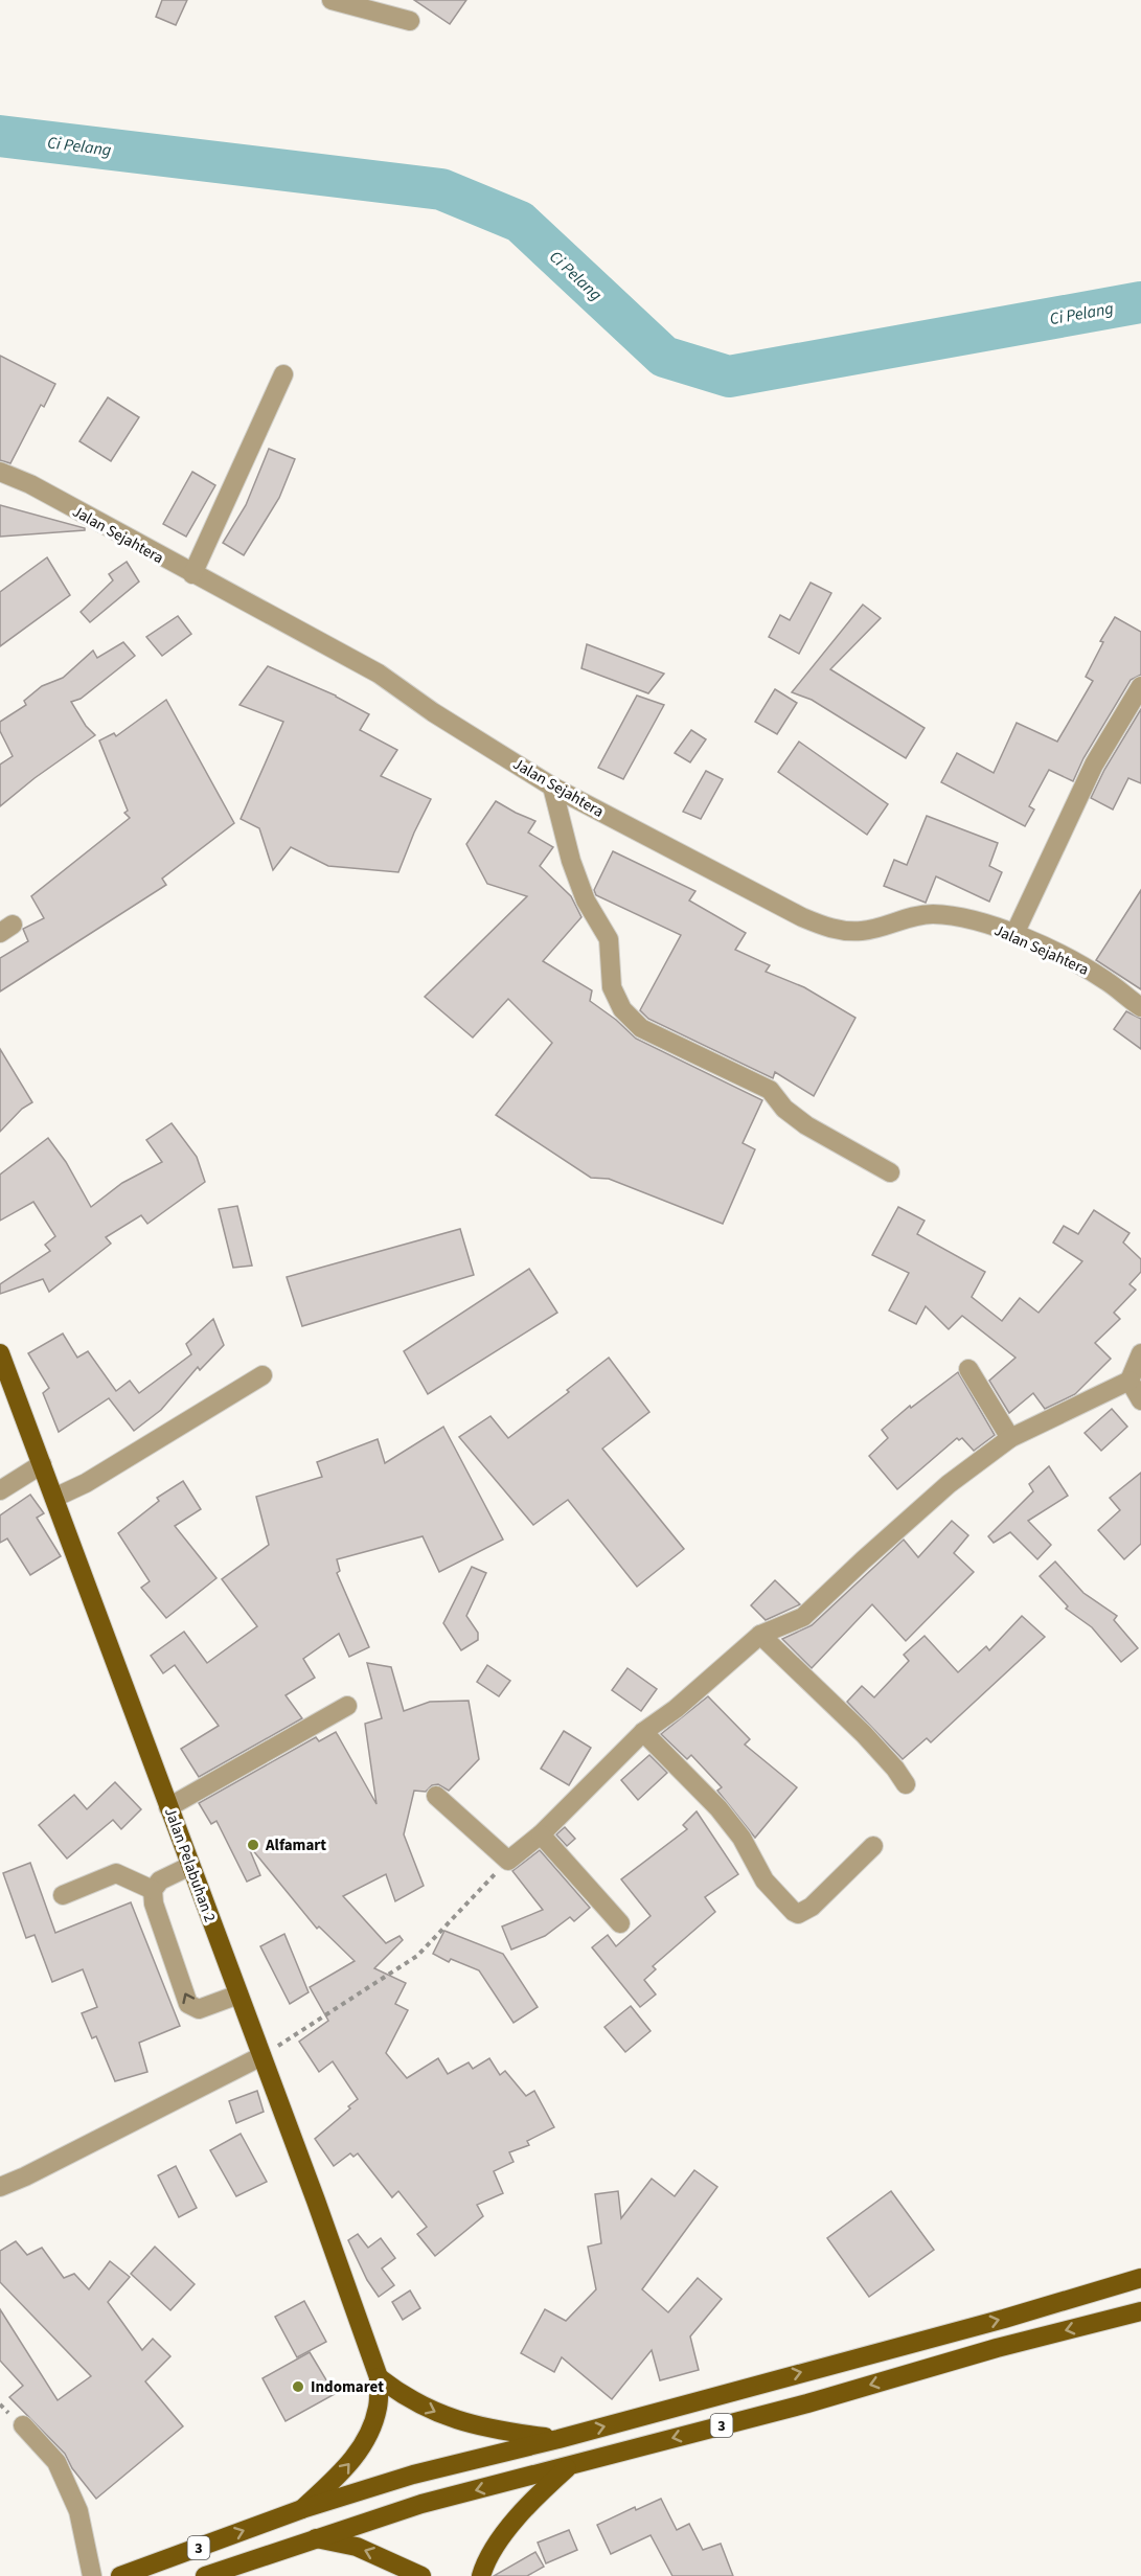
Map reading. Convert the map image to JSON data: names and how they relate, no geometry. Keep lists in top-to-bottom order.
{
  "streets": {
    "main road": ["Jalan Pelabuhan 2", "3"],
    "street": ["Jalan Sejahtera"]
  },
  "water": ["Ci Pelang"],
  "places": ["Alfamart", "Indomaret"]
}
